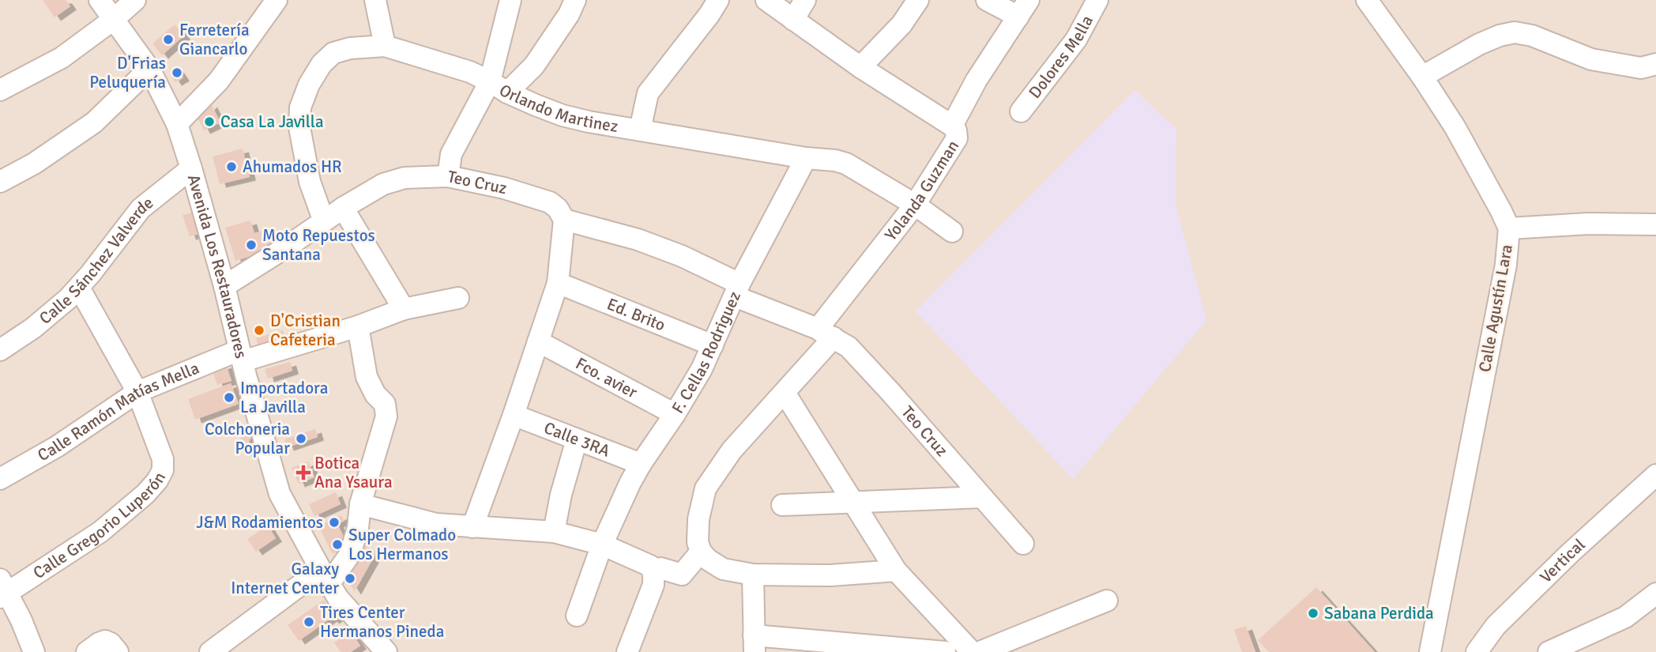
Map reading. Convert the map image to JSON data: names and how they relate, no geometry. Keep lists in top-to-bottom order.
{
  "streets": {
    "street": [
      "Dolores Mella",
      "Orlando Martinez",
      "Teo Cruz",
      "Yolanda Guzman",
      "Calle Sánchez Valverde",
      "Avenida Los Restauradores",
      "Calle Agustín Lara",
      "Ed. Brito",
      "F. Cellas Rodriguez",
      "Fco. avier",
      "Calle Ramón Matías Mella",
      "Calle 3RA",
      "Calle Gregorio Luperón",
      "Vertical"
    ]
  },
  "crossings": [
    ["Orlando Martinez", "Teo Cruz"],
    ["Orlando Martinez", "Yolanda Guzman"],
    ["Orlando Martinez", "F. Cellas Rodriguez"],
    ["Teo Cruz", "Yolanda Guzman"],
    ["Teo Cruz", "Avenida Los Restauradores"],
    ["Teo Cruz", "F. Cellas Rodriguez"],
    ["Calle Sánchez Valverde", "Avenida Los Restauradores"],
    ["Calle Sánchez Valverde", "Calle Gregorio Luperón"],
    ["Avenida Los Restauradores", "Calle Ramón Matías Mella"],
    ["Ed. Brito", "F. Cellas Rodriguez"],
    ["F. Cellas Rodriguez", "Fco. avier"],
    ["F. Cellas Rodriguez", "Calle 3RA"],
    ["Calle Ramón Matías Mella", "Calle Gregorio Luperón"]
  ],
  "places": {
    "other": [
      "Ferretería Giancarlo",
      "D'Frias Peluquería",
      "Casa La Javilla",
      "Ahumados HR",
      "Moto Repuestos Santana",
      "D'Cristian Cafeteria",
      "Importadora La Javilla",
      "Colchoneria Popular",
      "J&M Rodamientos",
      "Super Colmado Los Hermanos",
      "Galaxy Internet Center",
      "Sabana Perdida",
      "Tires Center Hermanos Pineda"
    ],
    "health": ["Botica Ana Ysaura"]
  }
}
